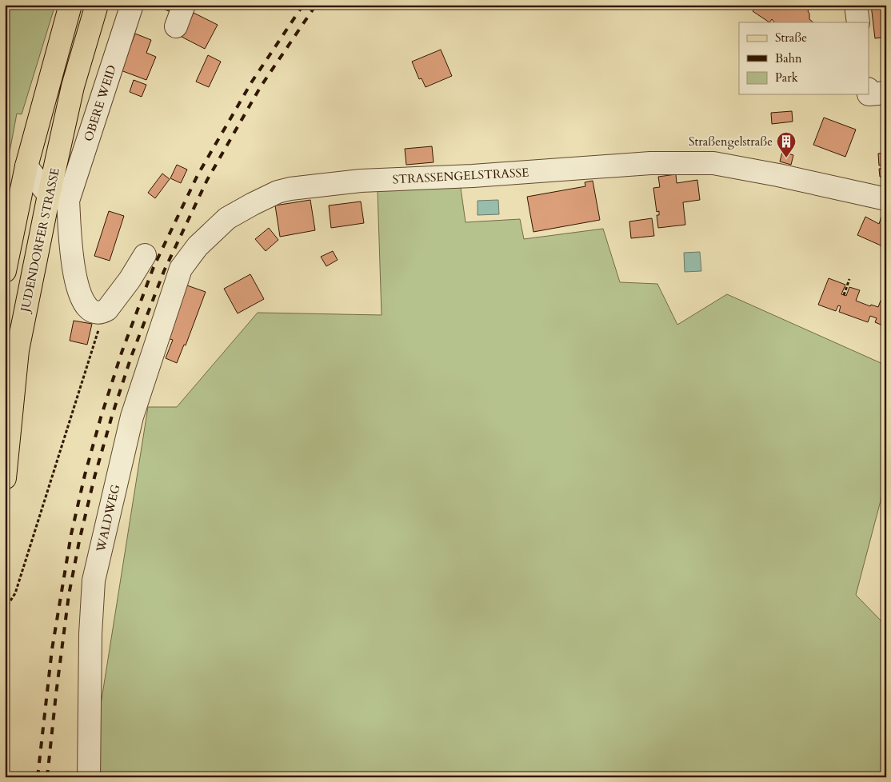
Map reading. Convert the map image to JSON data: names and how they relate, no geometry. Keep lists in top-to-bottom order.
{
  "streets": {
    "main road": ["JUDENDORFER STRASSE"],
    "street": ["OBERE WEID", "STRASSENGELSTRASSE", "WALDWEG"]
  },
  "crossings": [
    ["OBERE WEID", "JUDENDORFER STRASSE"],
    ["STRASSENGELSTRASSE", "WALDWEG"]
  ],
  "places": {
    "building": ["Straßengelstraße"]
  },
  "legend": ["Straße", "Bahn", "Park"]
}
